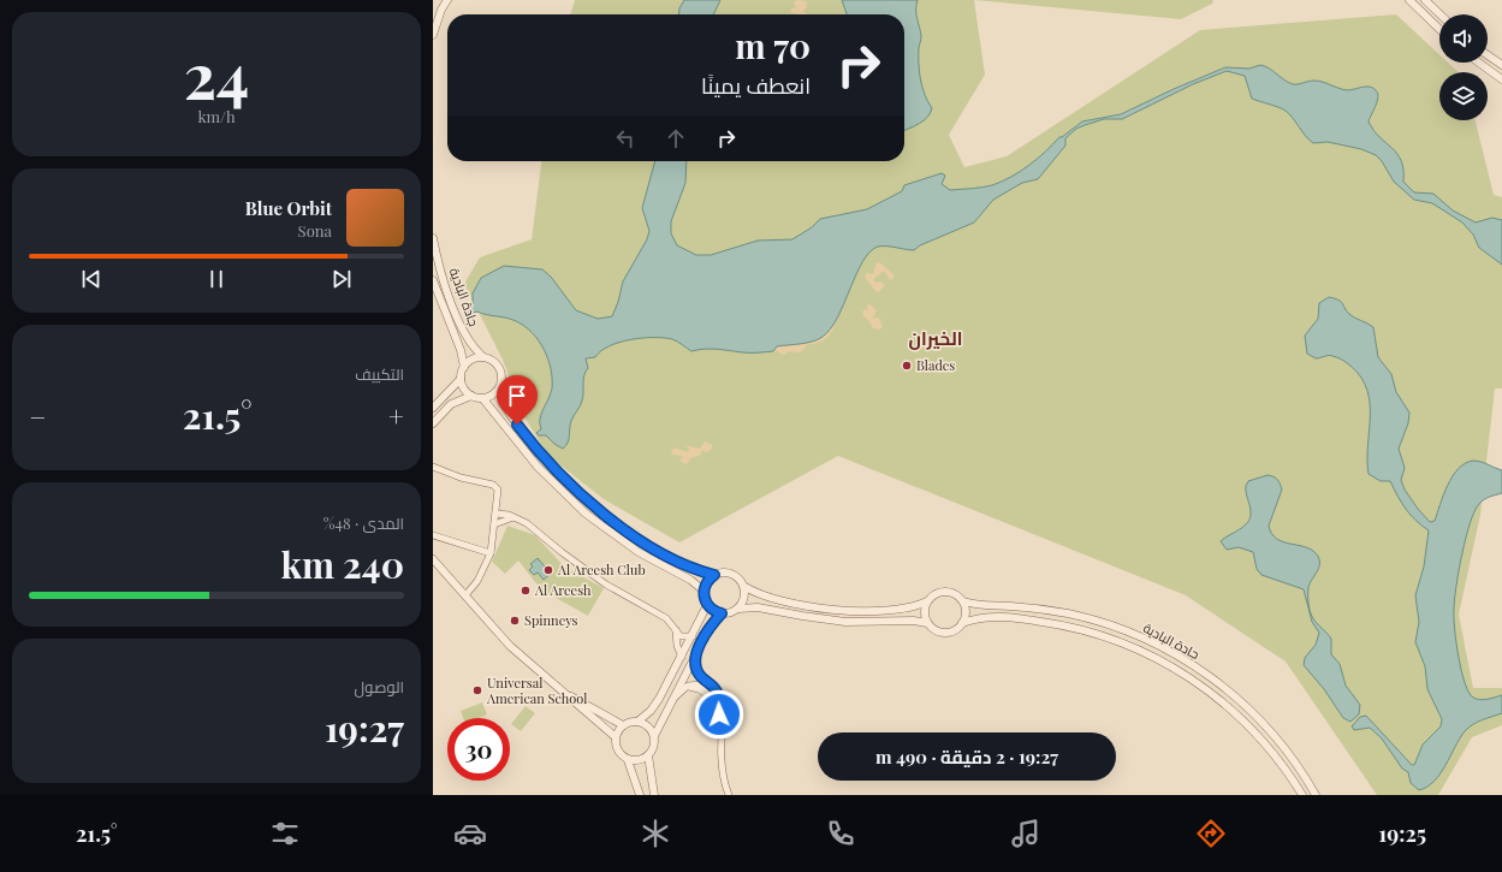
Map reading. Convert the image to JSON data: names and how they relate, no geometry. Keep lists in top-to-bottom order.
{
  "streets": {
    "street": ["جادة البادية"]
  },
  "districts": ["الخيران"],
  "places": [
    "Blades",
    "Al Areesh Club",
    "Al Areesh",
    "Spinneys",
    "Universal American School"
  ],
  "page": {
    "tile": [
      ["24", "km/h"],
      "التكييف",
      ["المدى · 48%", "240 km"],
      ["الوصول", "19:27"]
    ],
    "turn": ["70 m", "انعطف يمينًا"],
    "song": ["Blue Orbit", "Sona"],
    "heat": ["−", "21.5°", "+"],
    "limit": "30",
    "trip": "19:27 · 2 دقيقة · 490 m",
    "tabs": ["19:25", "21.5°"]
  }
}
